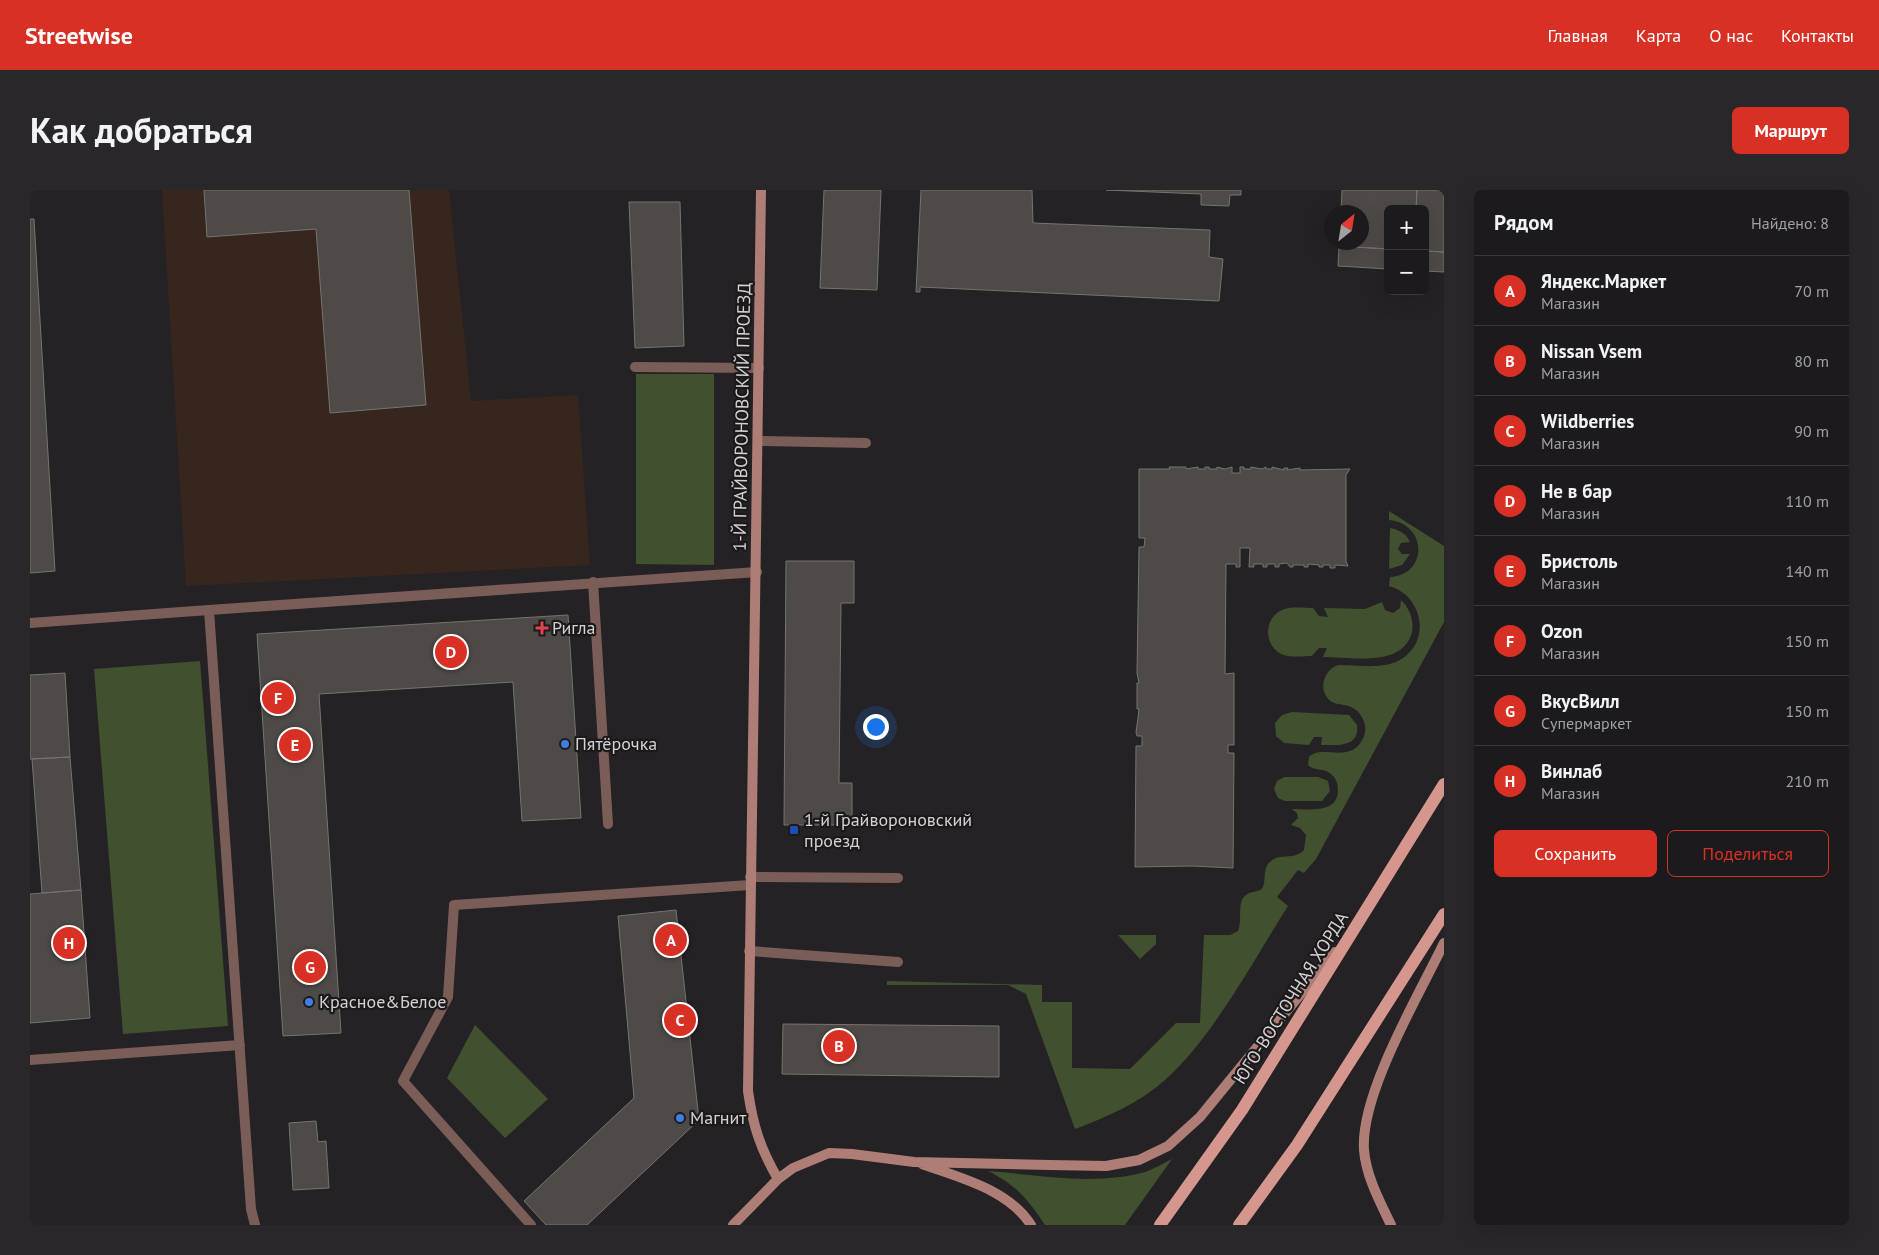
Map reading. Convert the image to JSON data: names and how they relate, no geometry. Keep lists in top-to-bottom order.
{
  "streets": {
    "main road": ["1-Й ГРАЙВОРОНОВСКИЙ ПРОЕЗД", "ЮГО-ВОСТОЧНАЯ ХОРДА"]
  },
  "places": {
    "health": ["Ригла"],
    "other": ["Пятёрочка", "Красное&Белое", "Магнит"],
    "transit": ["1-й Грайвороновский проезд"]
  },
  "north": "top right",
  "page": {
    "header": "Streetwise",
    "nav": [
      "Главная",
      "Карта",
      "О нас",
      "Контакты"
    ],
    "title": "Как добраться",
    "buttons": [
      "Маршрут",
      ["Сохранить", "Поделиться"]
    ],
    "heading": ["Рядом", "Найдено: 8"],
    "map_buttons": ["+", "−"],
    "list": [
      {
        "mark": "A",
        "name": "Яндекс.Маркет",
        "note": "Магазин",
        "value": "70 m"
      },
      {
        "mark": "B",
        "name": "Nissan Vsem",
        "note": "Магазин",
        "value": "80 m"
      },
      {
        "mark": "C",
        "name": "Wildberries",
        "note": "Магазин",
        "value": "90 m"
      },
      {
        "mark": "D",
        "name": "Не в бар",
        "note": "Магазин",
        "value": "110 m"
      },
      {
        "mark": "E",
        "name": "Бристоль",
        "note": "Магазин",
        "value": "140 m"
      },
      {
        "mark": "F",
        "name": "Ozon",
        "note": "Магазин",
        "value": "150 m"
      },
      {
        "mark": "G",
        "name": "ВкусВилл",
        "note": "Супермаркет",
        "value": "150 m"
      },
      {
        "mark": "H",
        "name": "Винлаб",
        "note": "Магазин",
        "value": "210 m"
      }
    ],
    "pins": [
      "D",
      "F",
      "E",
      "A",
      "H",
      "G",
      "C",
      "B"
    ]
  }
}
